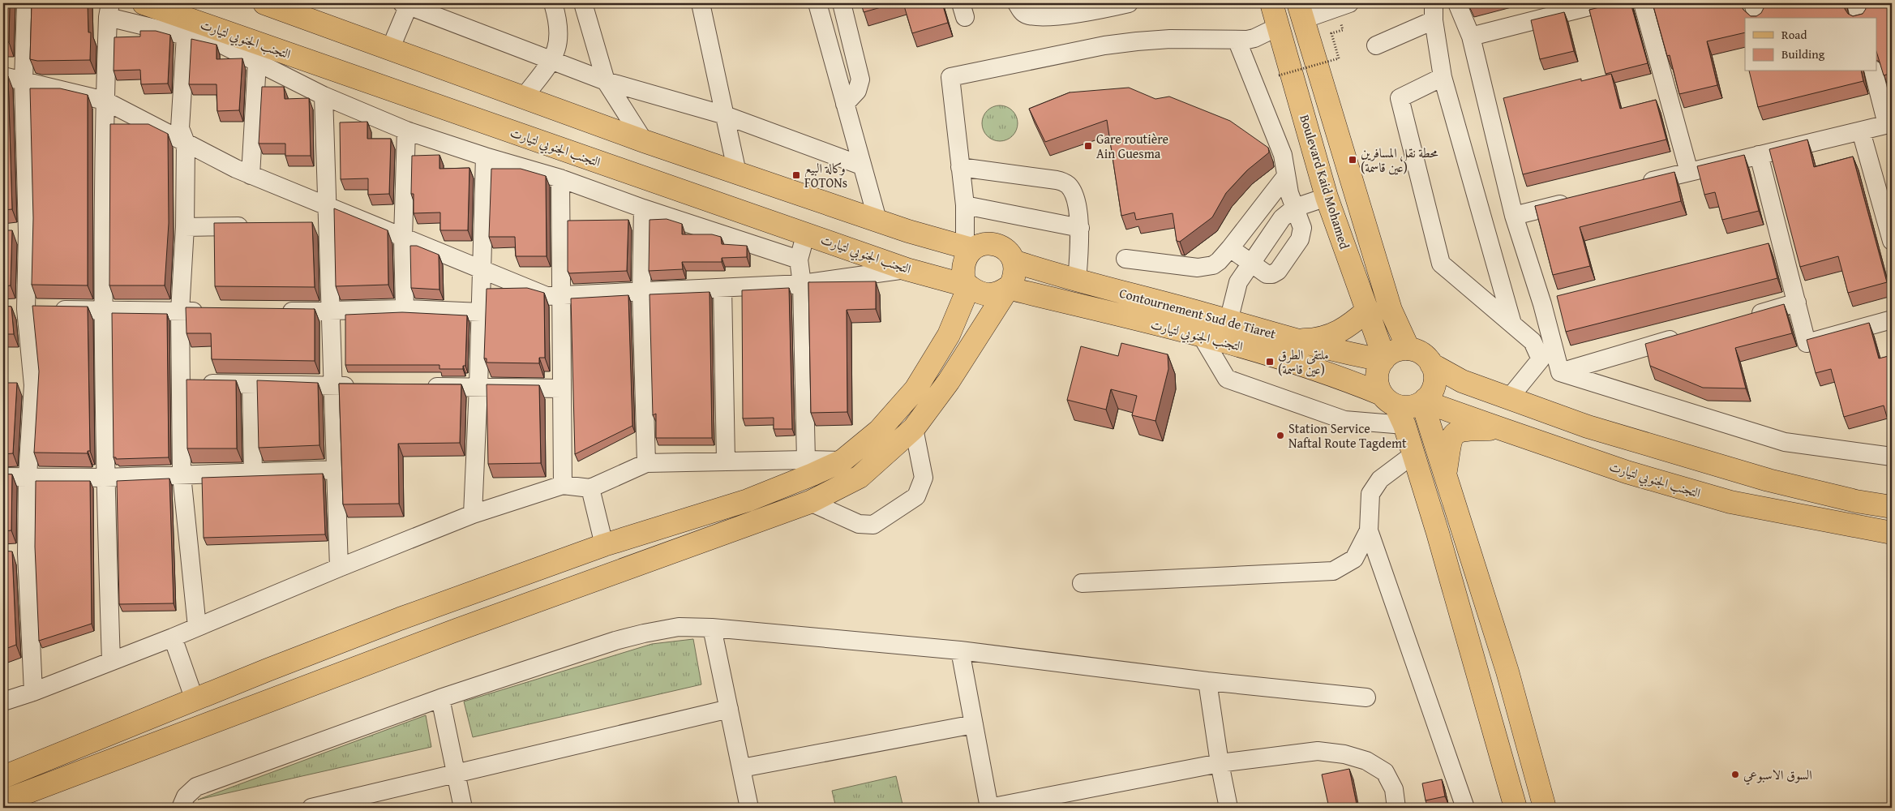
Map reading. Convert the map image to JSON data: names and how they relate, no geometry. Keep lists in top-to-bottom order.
{
  "streets": {
    "main road": ["التجنب الجنوبي لتيارت", "Boulevard Kaid Mohamed", "Contournement Sud de Tiaret"]
  },
  "crossings": [
    ["التجنب الجنوبي لتيارت", "Boulevard Kaid Mohamed"],
    ["التجنب الجنوبي لتيارت", "Contournement Sud de Tiaret"],
    ["Boulevard Kaid Mohamed", "Contournement Sud de Tiaret"]
  ],
  "places": {
    "transit": [
      "Gare routière Ain Guesma",
      "محطة نقل المسافرين (عين قاسمة)",
      "وكالة البيع FOTONs",
      "ملتقى الطرق (عين قاسمة)"
    ],
    "other": ["Station Service Naftal Route Tagdemt", "السوق الاسبوعي"]
  },
  "legend": ["Road", "Building"]
}
